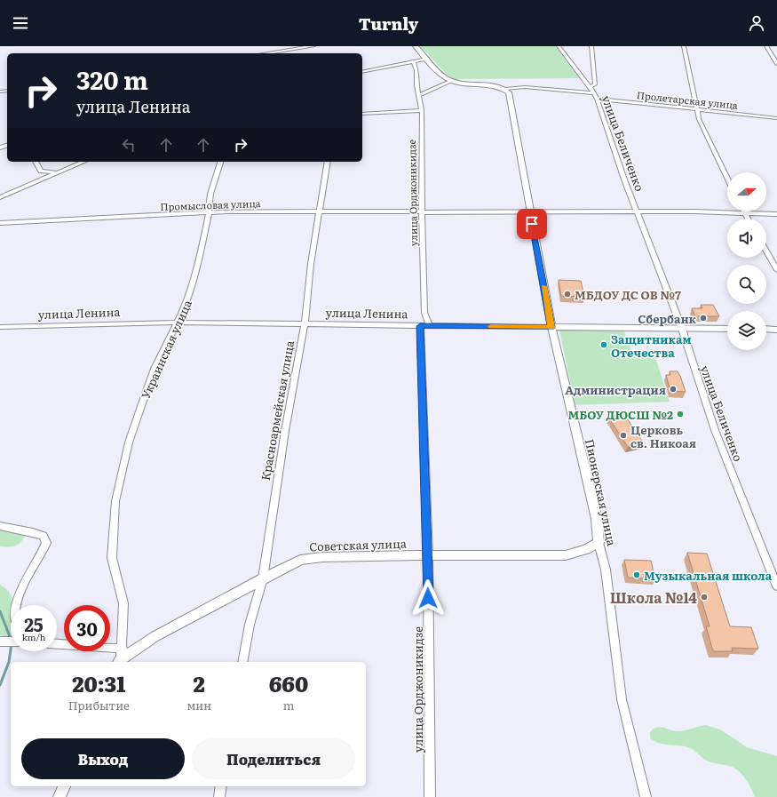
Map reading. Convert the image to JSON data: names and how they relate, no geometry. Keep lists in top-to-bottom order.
{
  "streets": {
    "street": [
      "Пролетарская улица",
      "улица Беличенко",
      "улица Орджоникидзе",
      "Промысловая улица",
      "улица Ленина",
      "Украинская улица",
      "Красноармейская улица",
      "Пионерская улица",
      "Советская улица"
    ]
  },
  "crossings": [
    ["Пролетарская улица", "улица Беличенко"],
    ["Пролетарская улица", "Пионерская улица"],
    ["улица Беличенко", "Промысловая улица"],
    ["улица Беличенко", "улица Ленина"],
    ["улица Орджоникидзе", "Промысловая улица"],
    ["улица Орджоникидзе", "улица Ленина"],
    ["улица Орджоникидзе", "Советская улица"],
    ["Промысловая улица", "Украинская улица"],
    ["Промысловая улица", "Красноармейская улица"],
    ["Промысловая улица", "Пионерская улица"],
    ["улица Ленина", "Украинская улица"],
    ["улица Ленина", "Красноармейская улица"],
    ["улица Ленина", "Пионерская улица"],
    ["Украинская улица", "Советская улица"],
    ["Красноармейская улица", "Советская улица"],
    ["Пионерская улица", "Советская улица"]
  ],
  "places": [
    "МБДОУ ДС ОВ №7",
    "Сбербанк",
    "Защитникам Отечества",
    "Администрация",
    "МБОУ ДЮСШ №2",
    "Церковь св. Никоая",
    "Музыкальная школа",
    "Школа №14"
  ],
  "north": "right",
  "page": {
    "header": "Turnly",
    "turn": ["320 m", "улица Ленина"],
    "speed": "25 km/h",
    "limit": "30",
    "eta": [
      "20:31",
      "Прибытие",
      "2",
      "мин",
      "660",
      "m"
    ],
    "buttons": ["Выход", "Поделиться"]
  }
}
